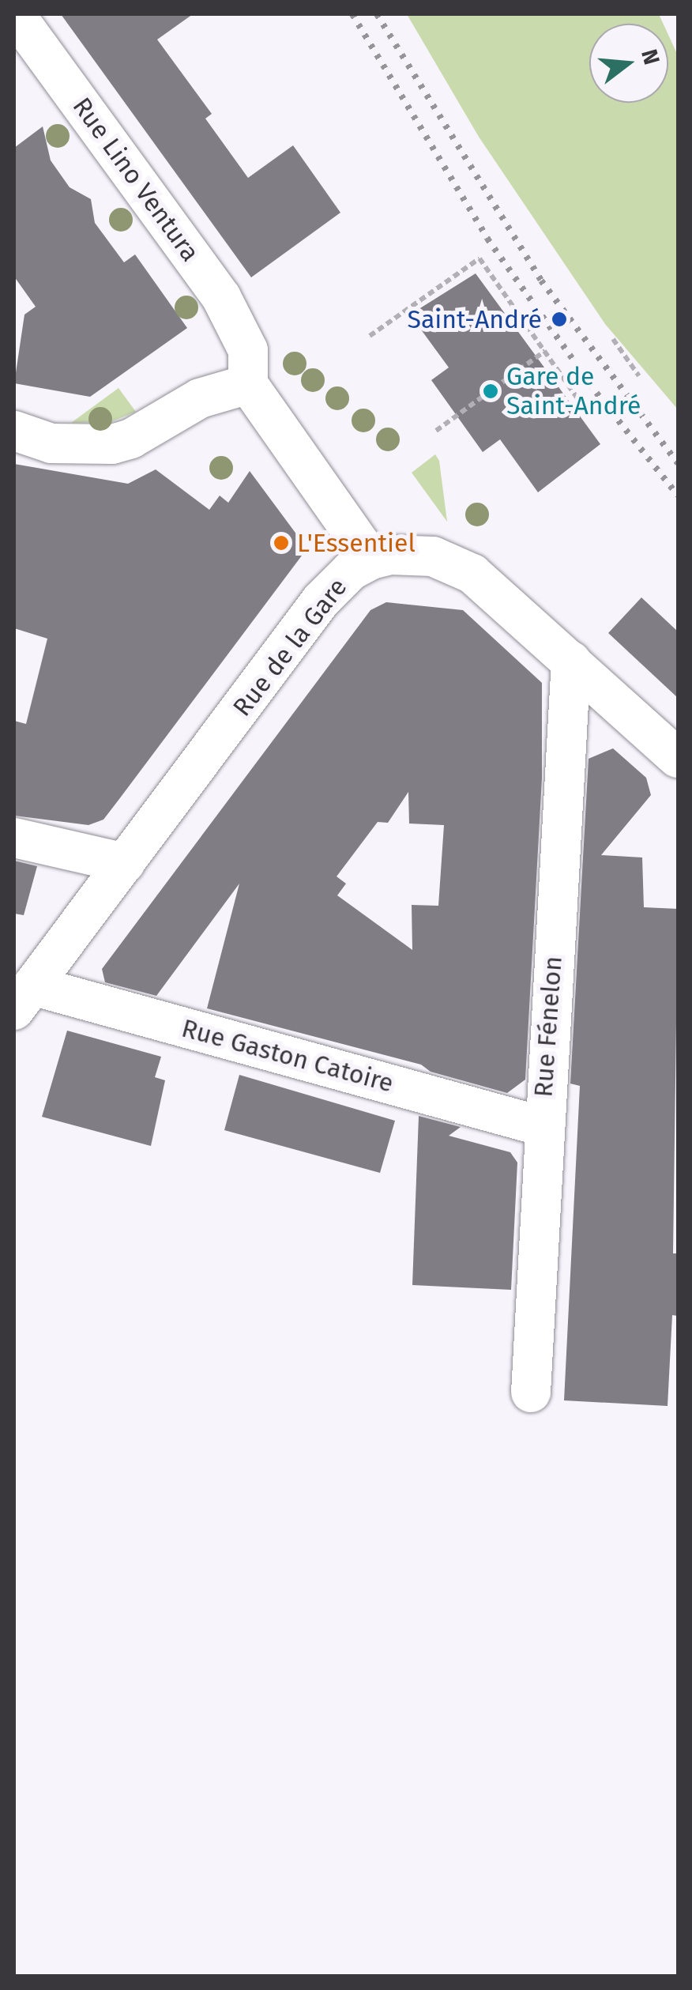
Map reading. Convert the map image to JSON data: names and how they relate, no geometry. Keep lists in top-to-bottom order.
{
  "streets": {
    "street": [
      "Rue Lino Ventura",
      "Rue de la Gare",
      "Rue Fénelon",
      "Rue Gaston Catoire"
    ]
  },
  "crossings": [
    ["Rue Lino Ventura", "Rue de la Gare"],
    ["Rue de la Gare", "Rue Fénelon"],
    ["Rue de la Gare", "Rue Gaston Catoire"],
    ["Rue Fénelon", "Rue Gaston Catoire"]
  ],
  "places": ["Saint-André", "Gare de Saint-André", "L'Essentiel"],
  "north": "right"
}
